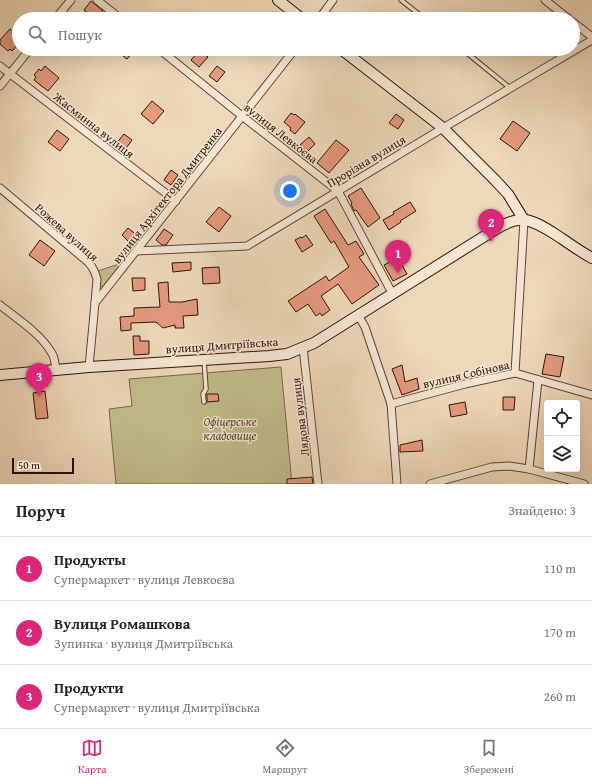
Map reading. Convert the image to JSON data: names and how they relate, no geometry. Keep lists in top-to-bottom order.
{
  "streets": {
    "main road": ["вулиця Дмитріївська"],
    "street": [
      "Жасминна вулиця",
      "вулиця Левкоєва",
      "Прорізна вулиця",
      "вулиця Архітектора Дмитренка",
      "Рожева вулиця",
      "вулиця Собінова",
      "Лядова вулиця"
    ]
  },
  "crossings": [
    ["Жасминна вулиця", "вулиця Архітектора Дмитренка"],
    ["вулиця Левкоєва", "Прорізна вулиця"],
    ["вулиця Левкоєва", "вулиця Архітектора Дмитренка"],
    ["вулиця Левкоєва", "вулиця Дмитріївська"],
    ["Прорізна вулиця", "вулиця Архітектора Дмитренка"],
    ["вулиця Архітектора Дмитренка", "Рожева вулиця"],
    ["вулиця Дмитріївська", "Лядова вулиця"]
  ],
  "parks": ["Офіцерське кладовище"],
  "scale_bar": "50 m",
  "page": {
    "search": "Пошук",
    "pins": ["2", "1", "3"],
    "scale": "50 m",
    "heading": ["Поруч", "Знайдено: 3"],
    "list": [
      {
        "mark": "1",
        "name": "Продукты",
        "note": "Супермаркет · вулиця Левкоєва",
        "value": "110 m"
      },
      {
        "mark": "2",
        "name": "Вулиця Ромашкова",
        "note": "Зупинка · вулиця Дмитріївська",
        "value": "170 m"
      },
      {
        "mark": "3",
        "name": "Продукти",
        "note": "Супермаркет · вулиця Дмитріївська",
        "value": "260 m"
      }
    ],
    "nav": ["Карта", "Маршрут", "Збережені"]
  }
}
